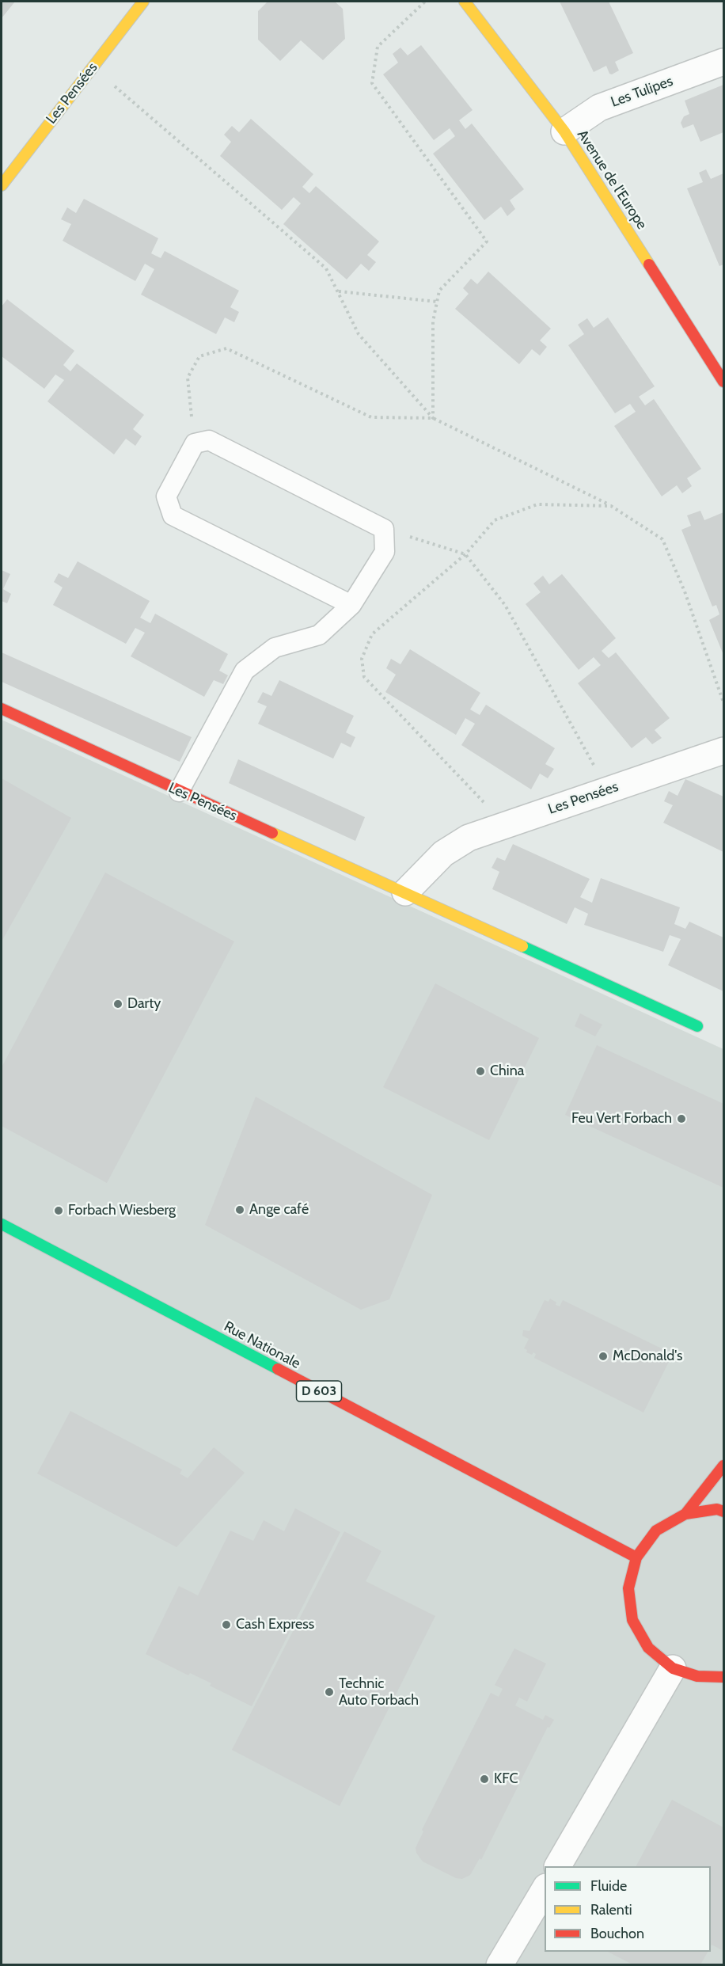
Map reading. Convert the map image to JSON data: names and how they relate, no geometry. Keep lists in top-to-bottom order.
{
  "streets": {
    "street": [
      "Les Tulipes",
      "Les Pensées",
      "Avenue de l'Europe",
      "Rue Nationale",
      "D 603"
    ]
  },
  "crossings": [
    ["Les Tulipes", "Avenue de l'Europe"]
  ],
  "places": [
    "Darty",
    "China",
    "Feu Vert Forbach",
    "Ange café",
    "Forbach Wiesberg",
    "McDonald's",
    "Cash Express",
    "Technic Auto Forbach",
    "KFC"
  ],
  "legend": ["Fluide", "Ralenti", "Bouchon"]
}
